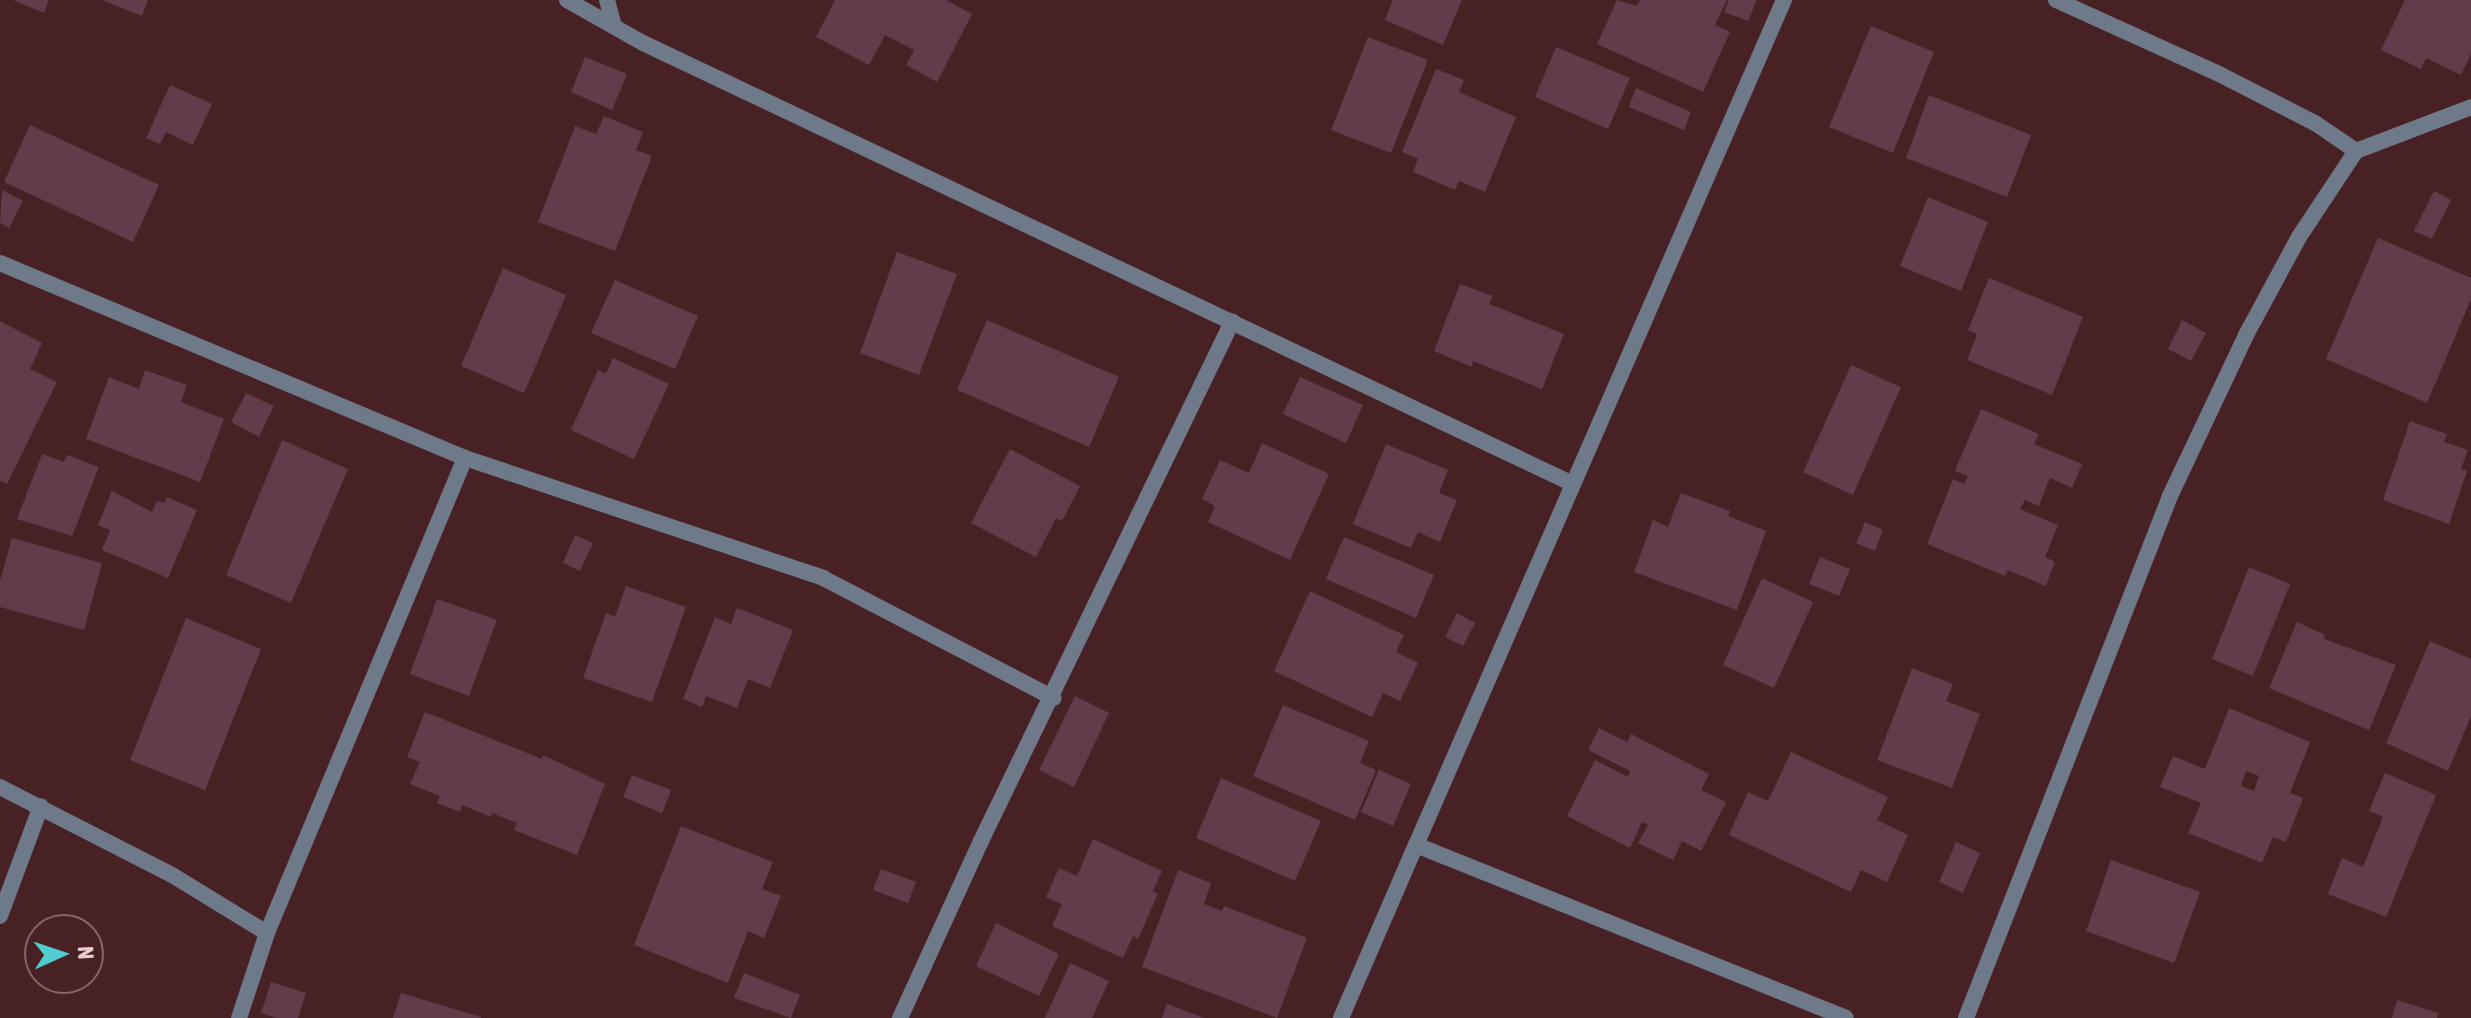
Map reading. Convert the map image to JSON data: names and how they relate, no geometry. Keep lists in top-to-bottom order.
{
  "north": "right"
}
